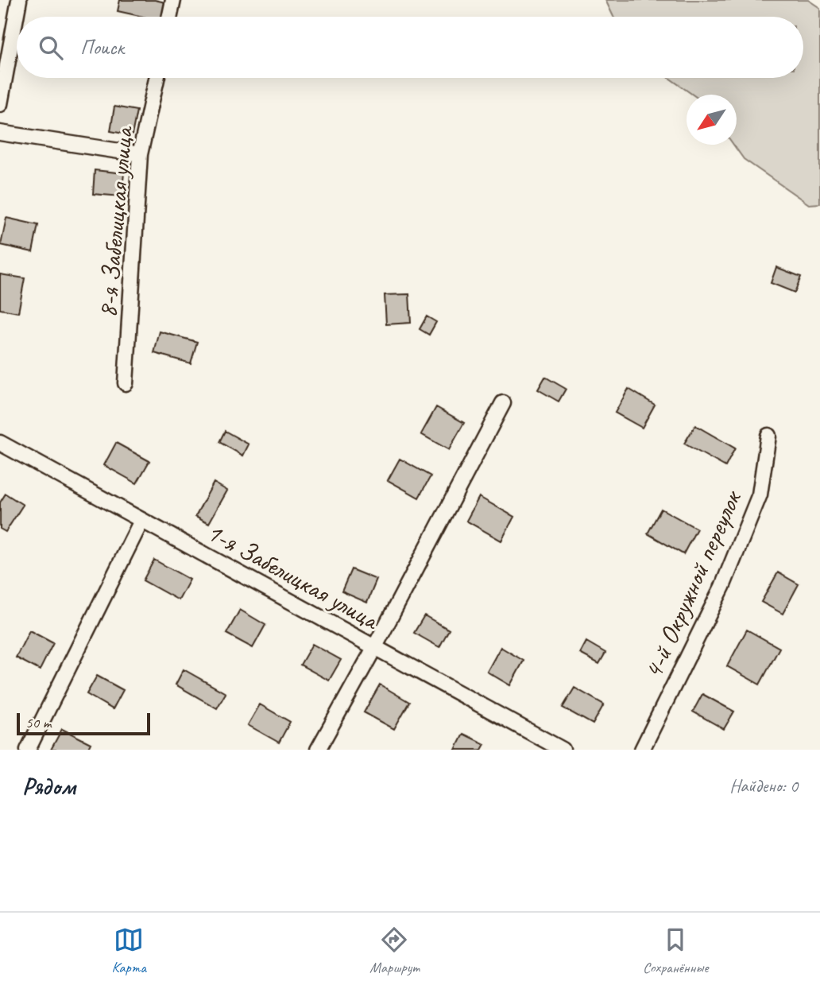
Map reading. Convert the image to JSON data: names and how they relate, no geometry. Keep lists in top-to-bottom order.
{
  "streets": {
    "street": ["8-я Забелицкая улица", "1-я Забелицкая улица", "4-й Окружной переулок"]
  },
  "scale_bar": "50 m",
  "north": "bottom left",
  "page": {
    "search": "Поиск",
    "scale": "50 m",
    "heading": ["Рядом", "Найдено: 0"],
    "nav": ["Карта", "Маршрут", "Сохранённые"]
  }
}
